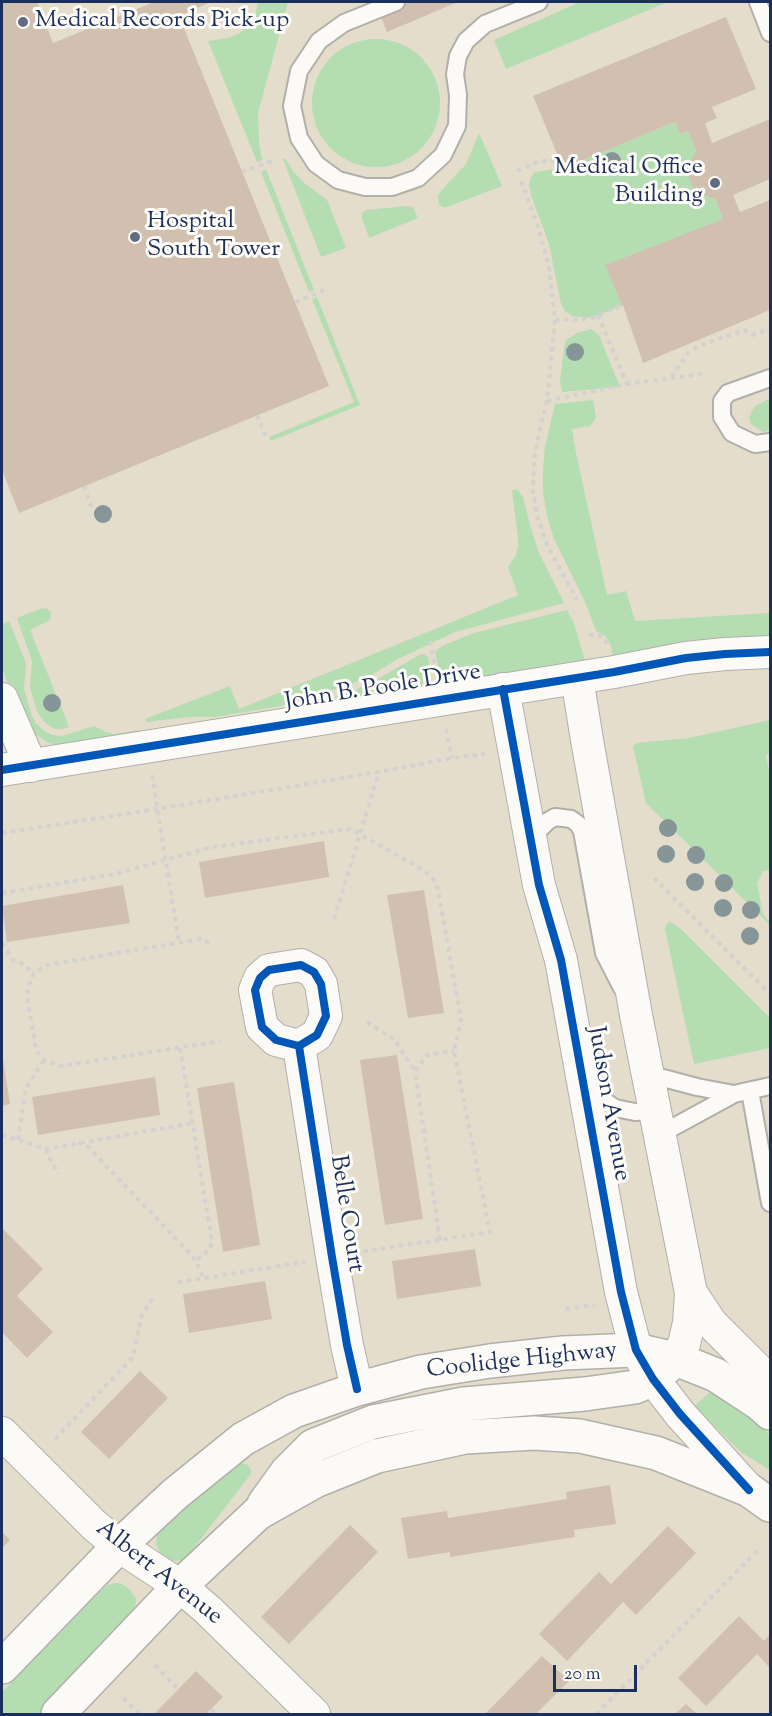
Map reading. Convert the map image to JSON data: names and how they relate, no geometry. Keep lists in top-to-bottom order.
{
  "streets": {
    "main road": ["Coolidge Highway"],
    "street": [
      "John B. Poole Drive",
      "Judson Avenue",
      "Belle Court",
      "Albert Avenue"
    ]
  },
  "crossings": [
    ["John B. Poole Drive", "Judson Avenue"],
    ["Judson Avenue", "Coolidge Highway"],
    ["Belle Court", "Coolidge Highway"],
    ["Coolidge Highway", "Albert Avenue"]
  ],
  "places": ["Medical Records Pick-up", "Medical Office Building", "Hospital South Tower"],
  "scale_bar": "20 m"
}
